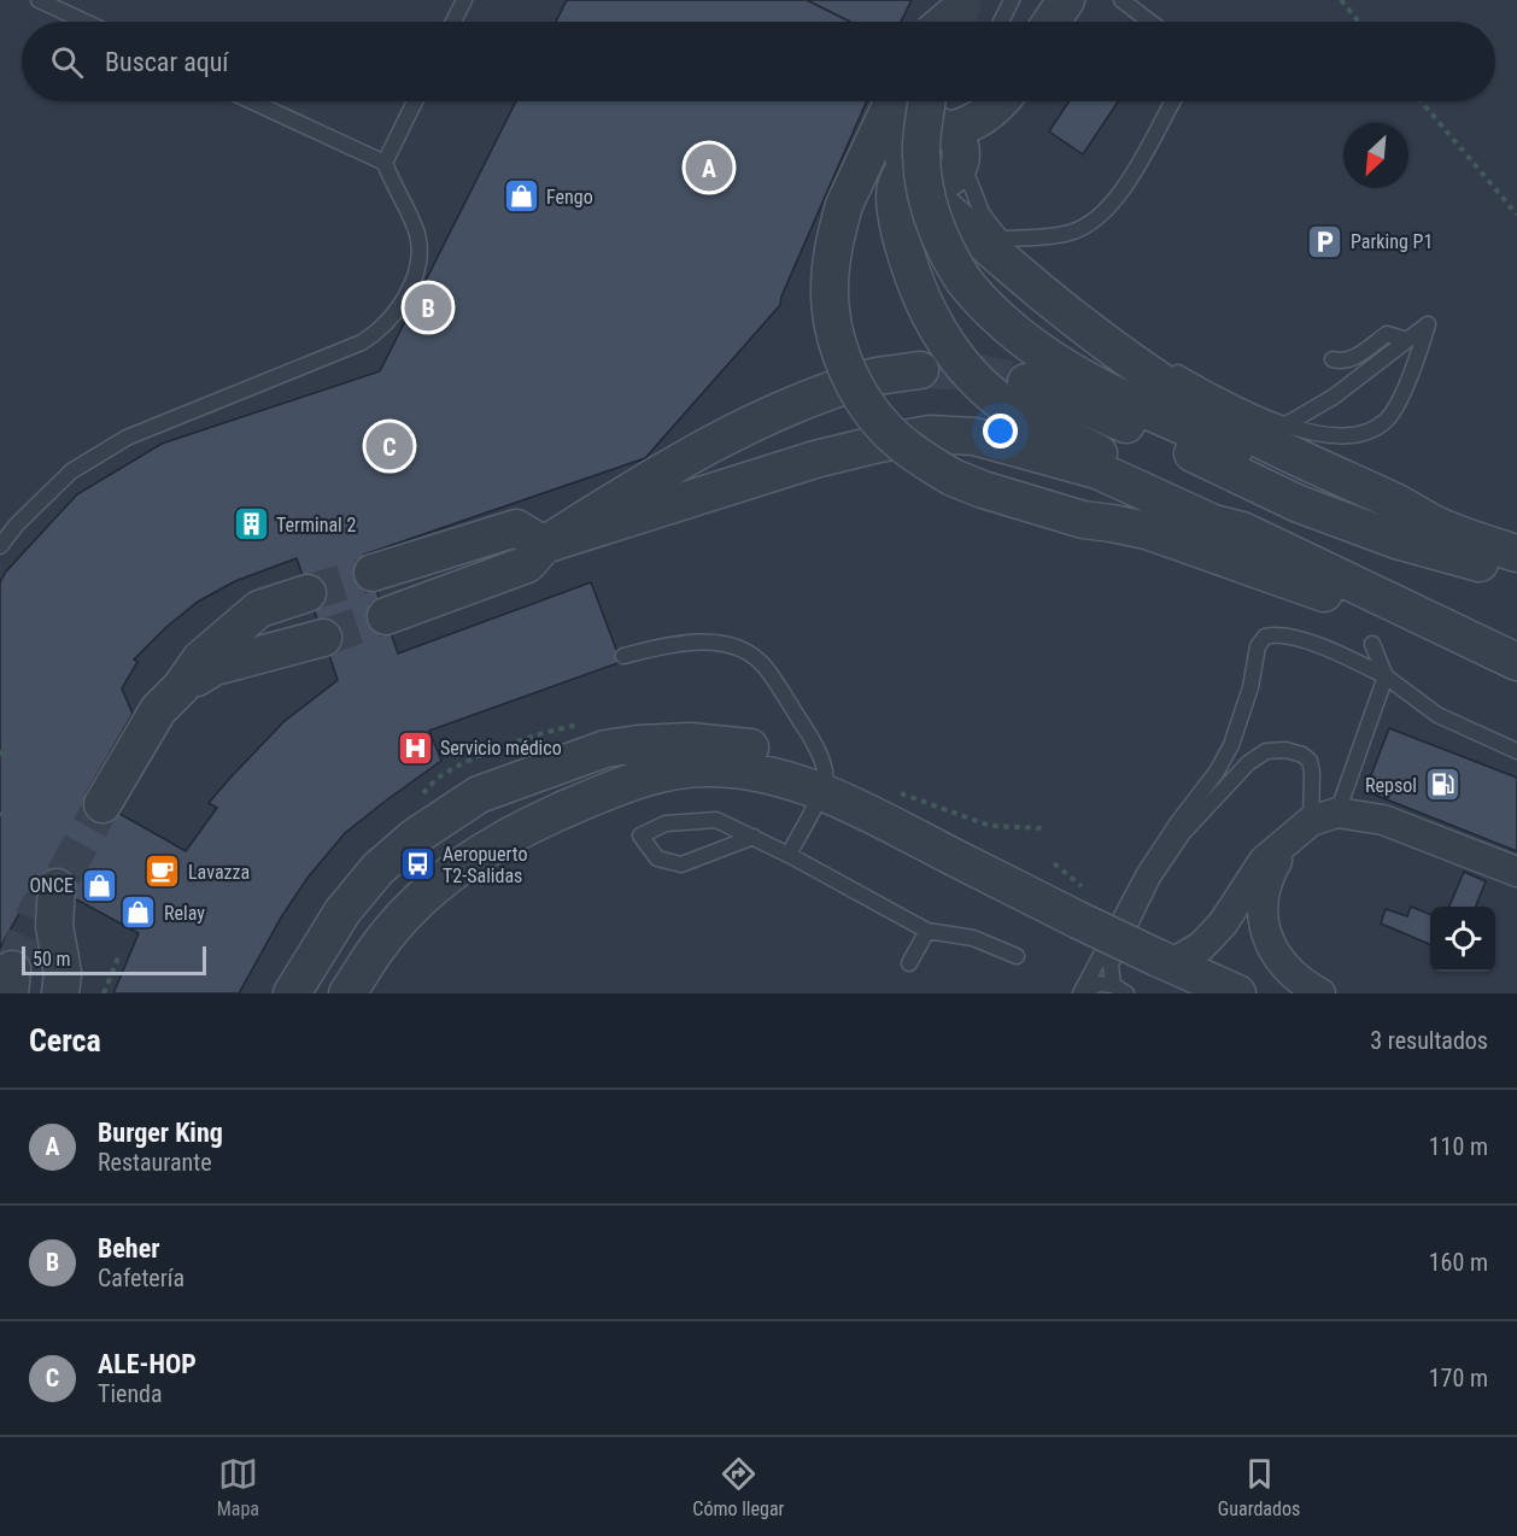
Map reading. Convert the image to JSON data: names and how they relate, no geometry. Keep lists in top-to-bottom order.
{
  "places": {
    "shop": ["Fengo", "ONCE", "Relay"],
    "parking": ["Parking P1"],
    "building": ["Terminal 2"],
    "hospital": ["Servicio médico"],
    "fuel station": ["Repsol"],
    "bus stop": ["Aeropuerto T2-Salidas"],
    "cafe": ["Lavazza"]
  },
  "scale_bar": "50 m",
  "north": "bottom left",
  "page": {
    "search": "Buscar aquí",
    "pins": ["A", "B", "C"],
    "scale": "50 m",
    "heading": ["Cerca", "3 resultados"],
    "list": [
      {
        "mark": "A",
        "name": "Burger King",
        "note": "Restaurante",
        "value": "110 m"
      },
      {
        "mark": "B",
        "name": "Beher",
        "note": "Cafetería",
        "value": "160 m"
      },
      {
        "mark": "C",
        "name": "ALE-HOP",
        "note": "Tienda",
        "value": "170 m"
      }
    ],
    "nav": ["Mapa", "Cómo llegar", "Guardados"]
  }
}
